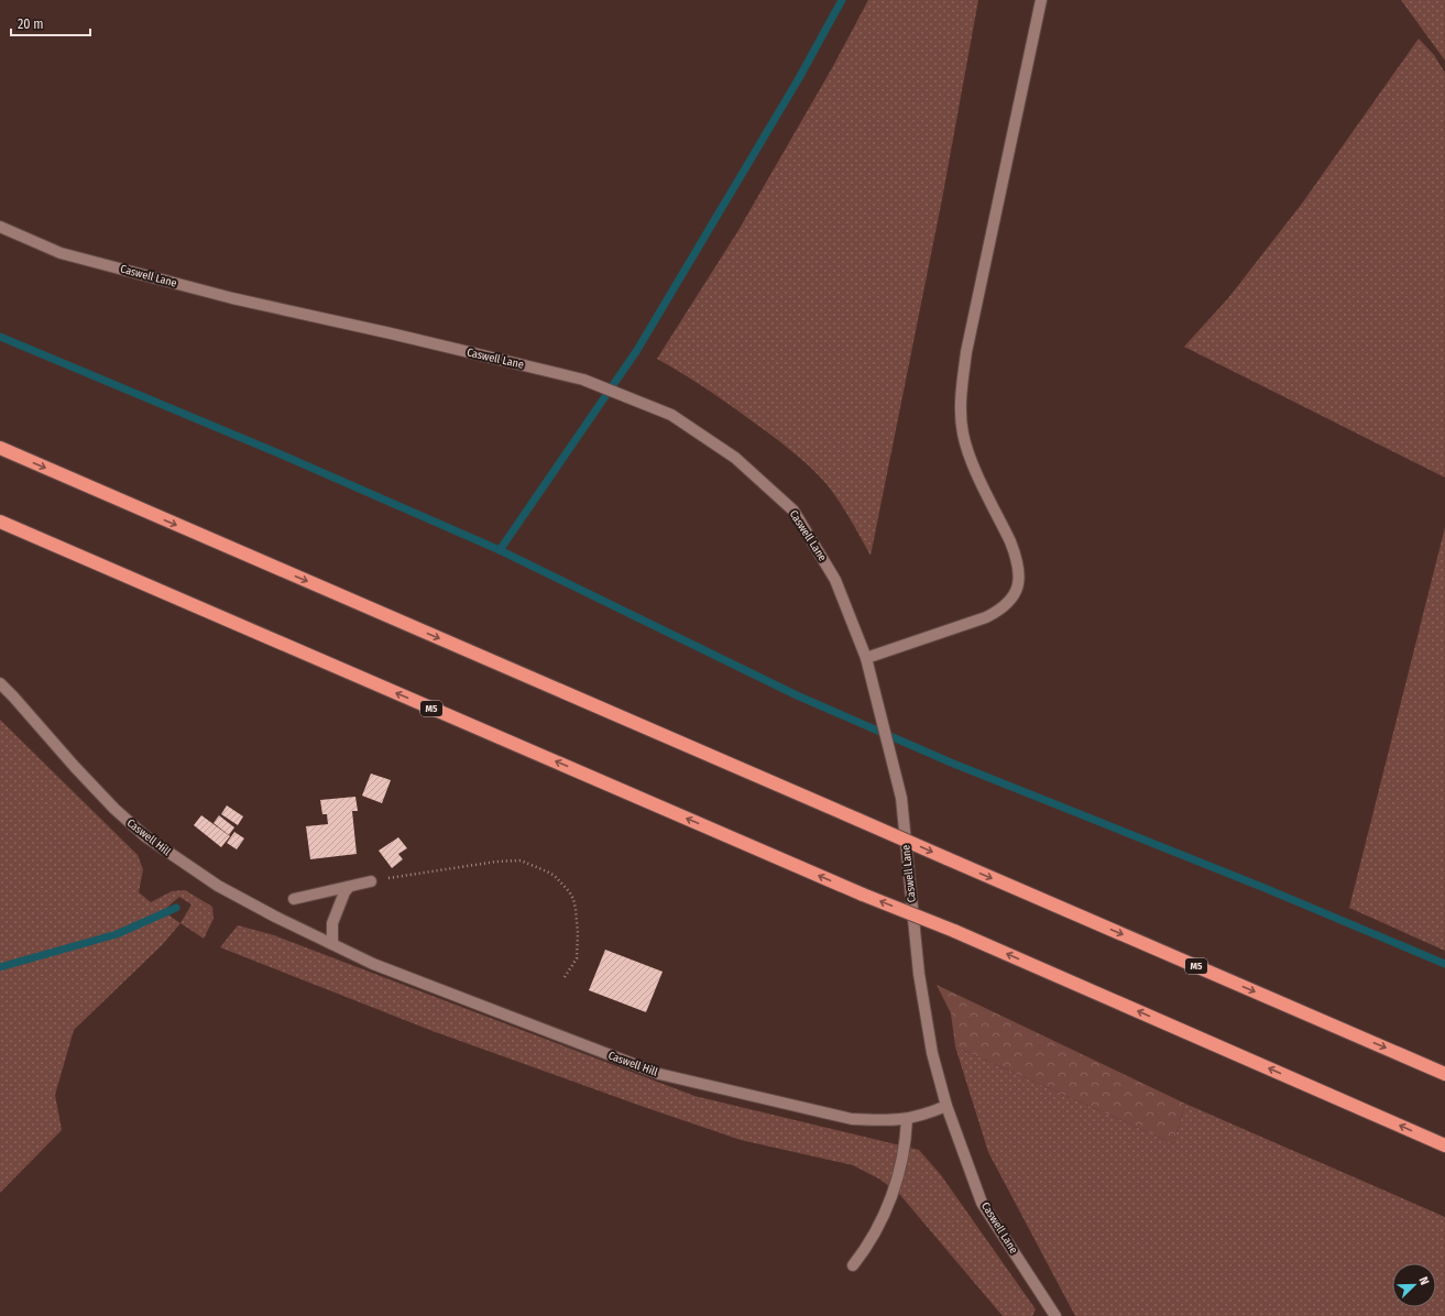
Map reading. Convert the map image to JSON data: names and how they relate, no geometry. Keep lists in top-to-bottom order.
{
  "streets": {
    "highway": ["M5"],
    "street": ["Caswell Lane", "Caswell Hill"]
  },
  "crossings": [
    ["Caswell Lane", "Caswell Hill"]
  ],
  "scale_bar": "20 m",
  "north": "top right"
}
